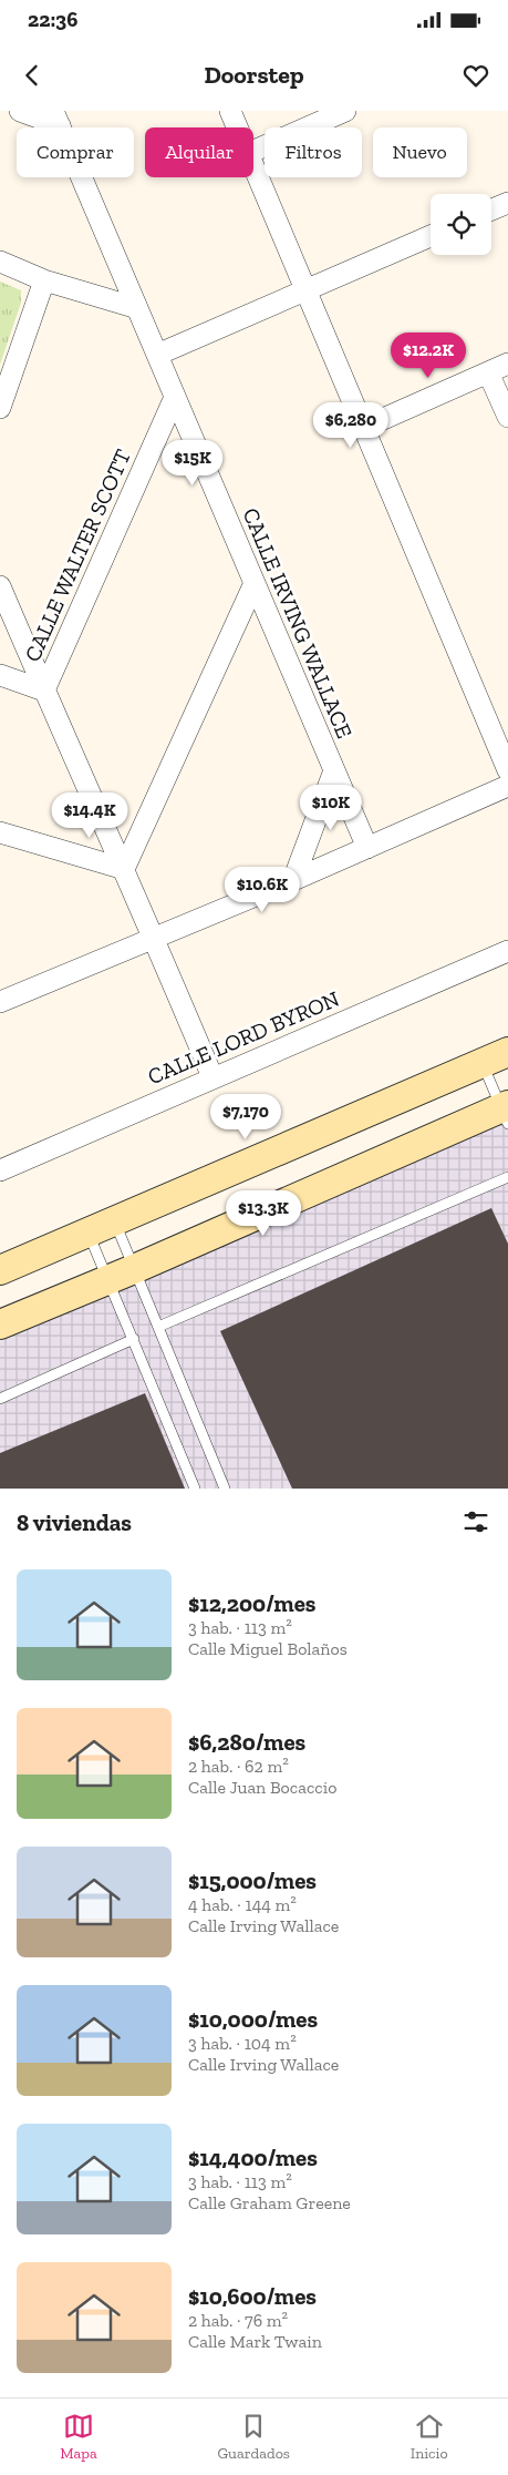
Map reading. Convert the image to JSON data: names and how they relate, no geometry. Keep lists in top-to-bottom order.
{
  "streets": {
    "street": ["CALLE WALTER SCOTT", "CALLE IRVING WALLACE", "CALLE LORD BYRON"]
  },
  "crossings": [
    ["CALLE WALTER SCOTT", "CALLE IRVING WALLACE"]
  ],
  "page": {
    "status": "22:36",
    "header": "Doorstep",
    "chip": [
      "Comprar",
      "Alquilar",
      "Filtros",
      "Nuevo"
    ],
    "price": [
      "$12.2K",
      "$6,280",
      "$15K",
      "$10K",
      "$14.4K",
      "$10.6K",
      "$7,170",
      "$13.3K"
    ],
    "heading": "8 viviendas",
    "list": [
      {
        "name": "$12,200/mes",
        "note": "3 hab. · 113 m² · Calle Miguel Bolaños"
      },
      {
        "name": "$6,280/mes",
        "note": "2 hab. · 62 m² · Calle Juan Bocaccio"
      },
      {
        "name": "$15,000/mes",
        "note": "4 hab. · 144 m² · Calle Irving Wallace"
      },
      {
        "name": "$10,000/mes",
        "note": "3 hab. · 104 m² · Calle Irving Wallace"
      },
      {
        "name": "$14,400/mes",
        "note": "3 hab. · 113 m² · Calle Graham Greene"
      },
      {
        "name": "$10,600/mes",
        "note": "2 hab. · 76 m² · Calle Mark Twain"
      }
    ],
    "tabs": ["Mapa", "Guardados", "Inicio"]
  }
}
